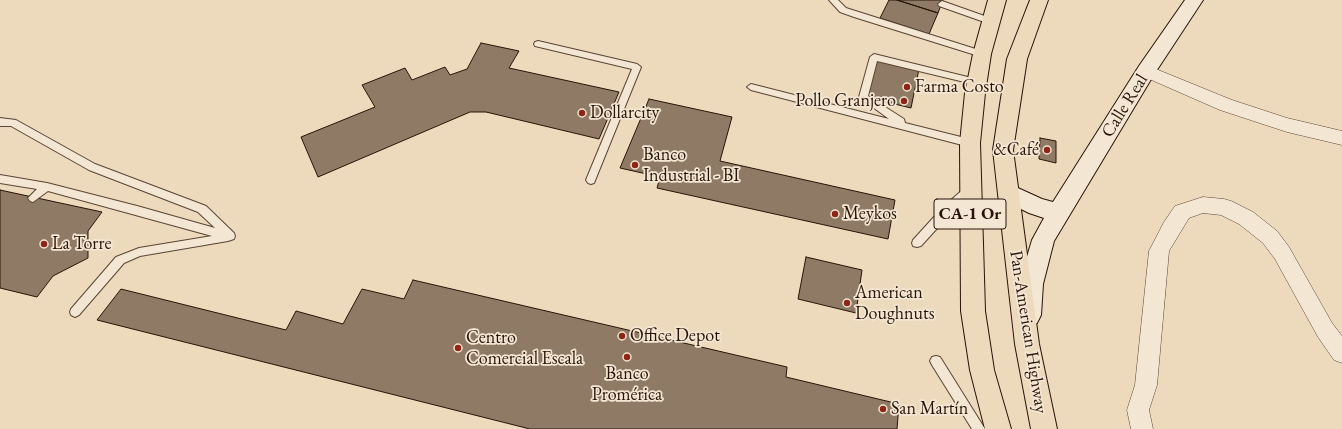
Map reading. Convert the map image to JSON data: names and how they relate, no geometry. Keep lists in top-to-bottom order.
{
  "streets": {
    "highway": ["CA-1 Or", "Pan-American Highway"],
    "main road": ["Calle Real"]
  },
  "crossings": [
    ["Calle Real", "Pan-American Highway"]
  ],
  "places": [
    "Farma Costo",
    "Pollo Granjero",
    "Dollarcity",
    "&Café",
    "Banco Industrial - BI",
    "Meykos",
    "La Torre",
    "American Doughnuts",
    "Office Depot",
    "Centro Comercial Escala",
    "Banco Promérica",
    "San Martín"
  ]
}
